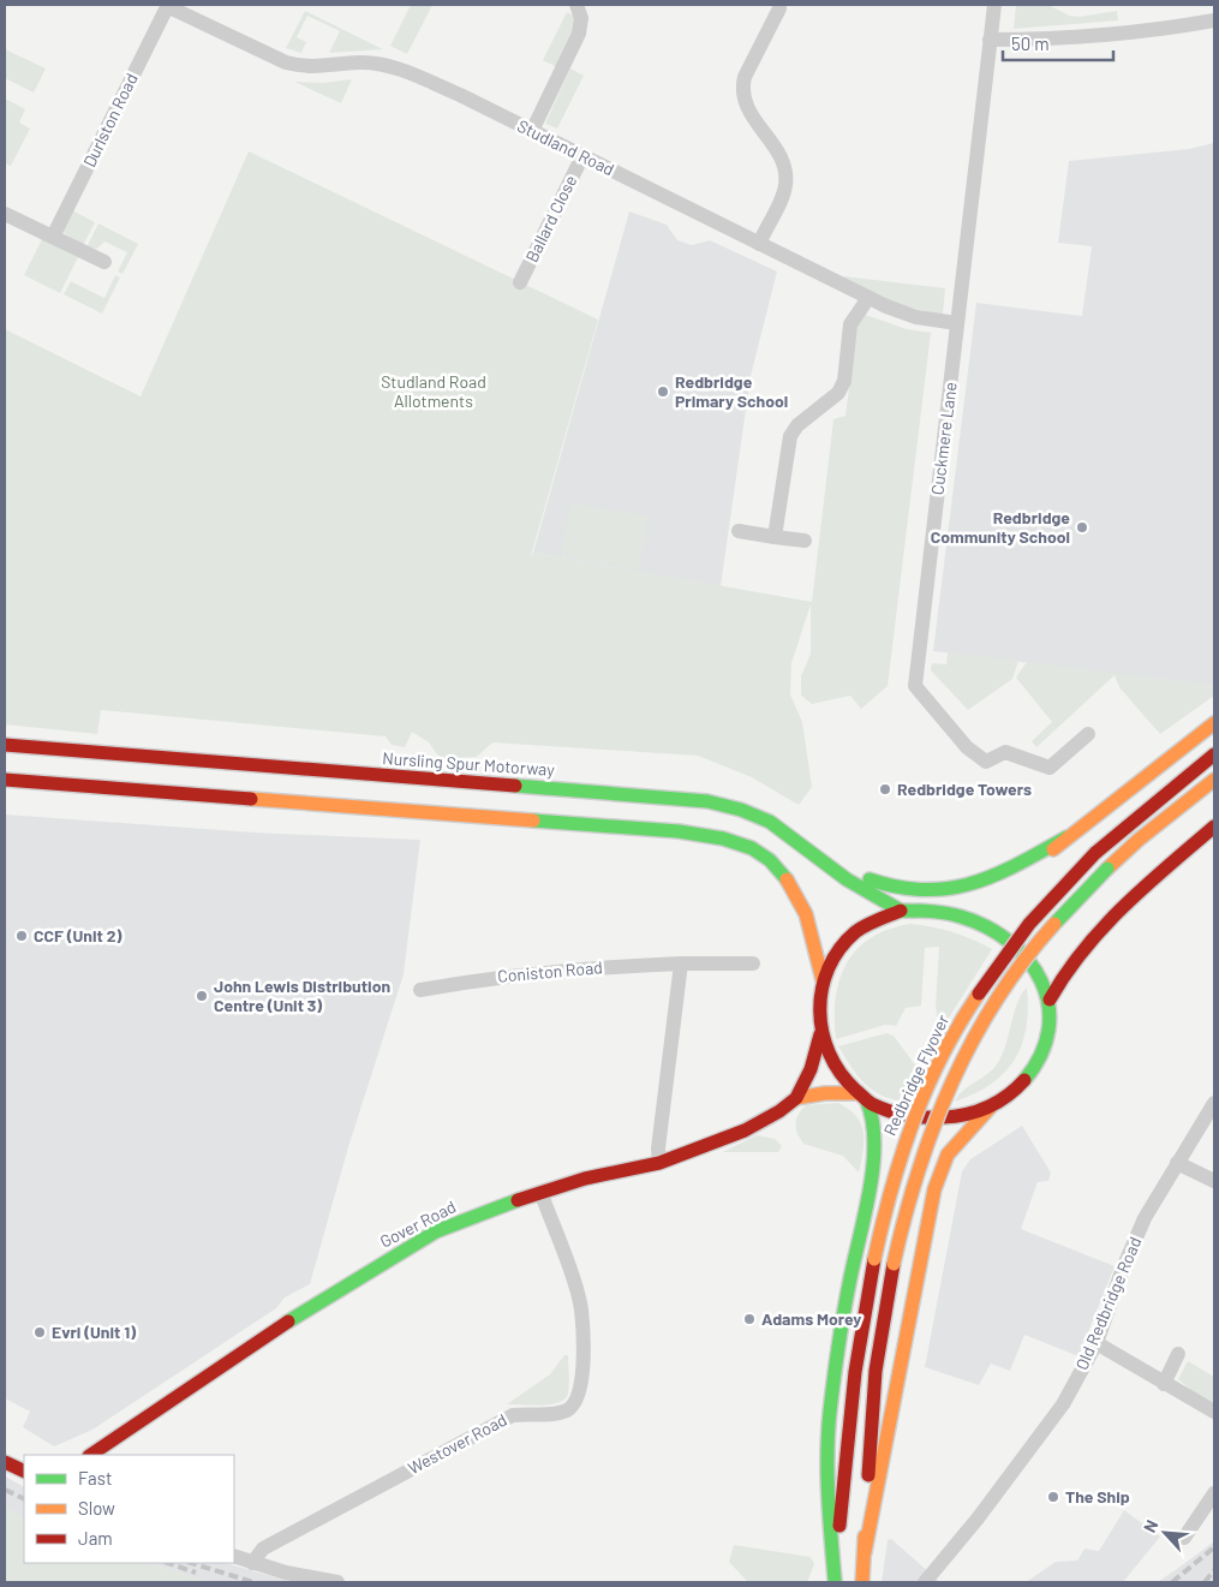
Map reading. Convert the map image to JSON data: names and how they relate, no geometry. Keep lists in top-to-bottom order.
{
  "streets": {
    "main road": ["Nursling Spur Motorway", "Redbridge Flyover", "Gover Road"],
    "street": [
      "Durlston Road",
      "Studland Road",
      "Ballard Close",
      "Cuckmere Lane",
      "Coniston Road",
      "Old Redbridge Road",
      "Westover Road"
    ]
  },
  "crossings": [
    ["Durlston Road", "Studland Road"],
    ["Studland Road", "Ballard Close"],
    ["Studland Road", "Cuckmere Lane"],
    ["Gover Road", "Westover Road"]
  ],
  "parks": ["Studland Road Allotments"],
  "places": [
    "Redbridge Primary School",
    "Redbridge Community School",
    "Redbridge Towers",
    "CCF (Unit 2)",
    "John Lewis Distribution Centre (Unit 3)",
    "Adams Morey",
    "Evri (Unit 1)",
    "The Ship"
  ],
  "legend": ["Fast", "Slow", "Jam"],
  "scale_bar": "50 m",
  "north": "top left"
}
